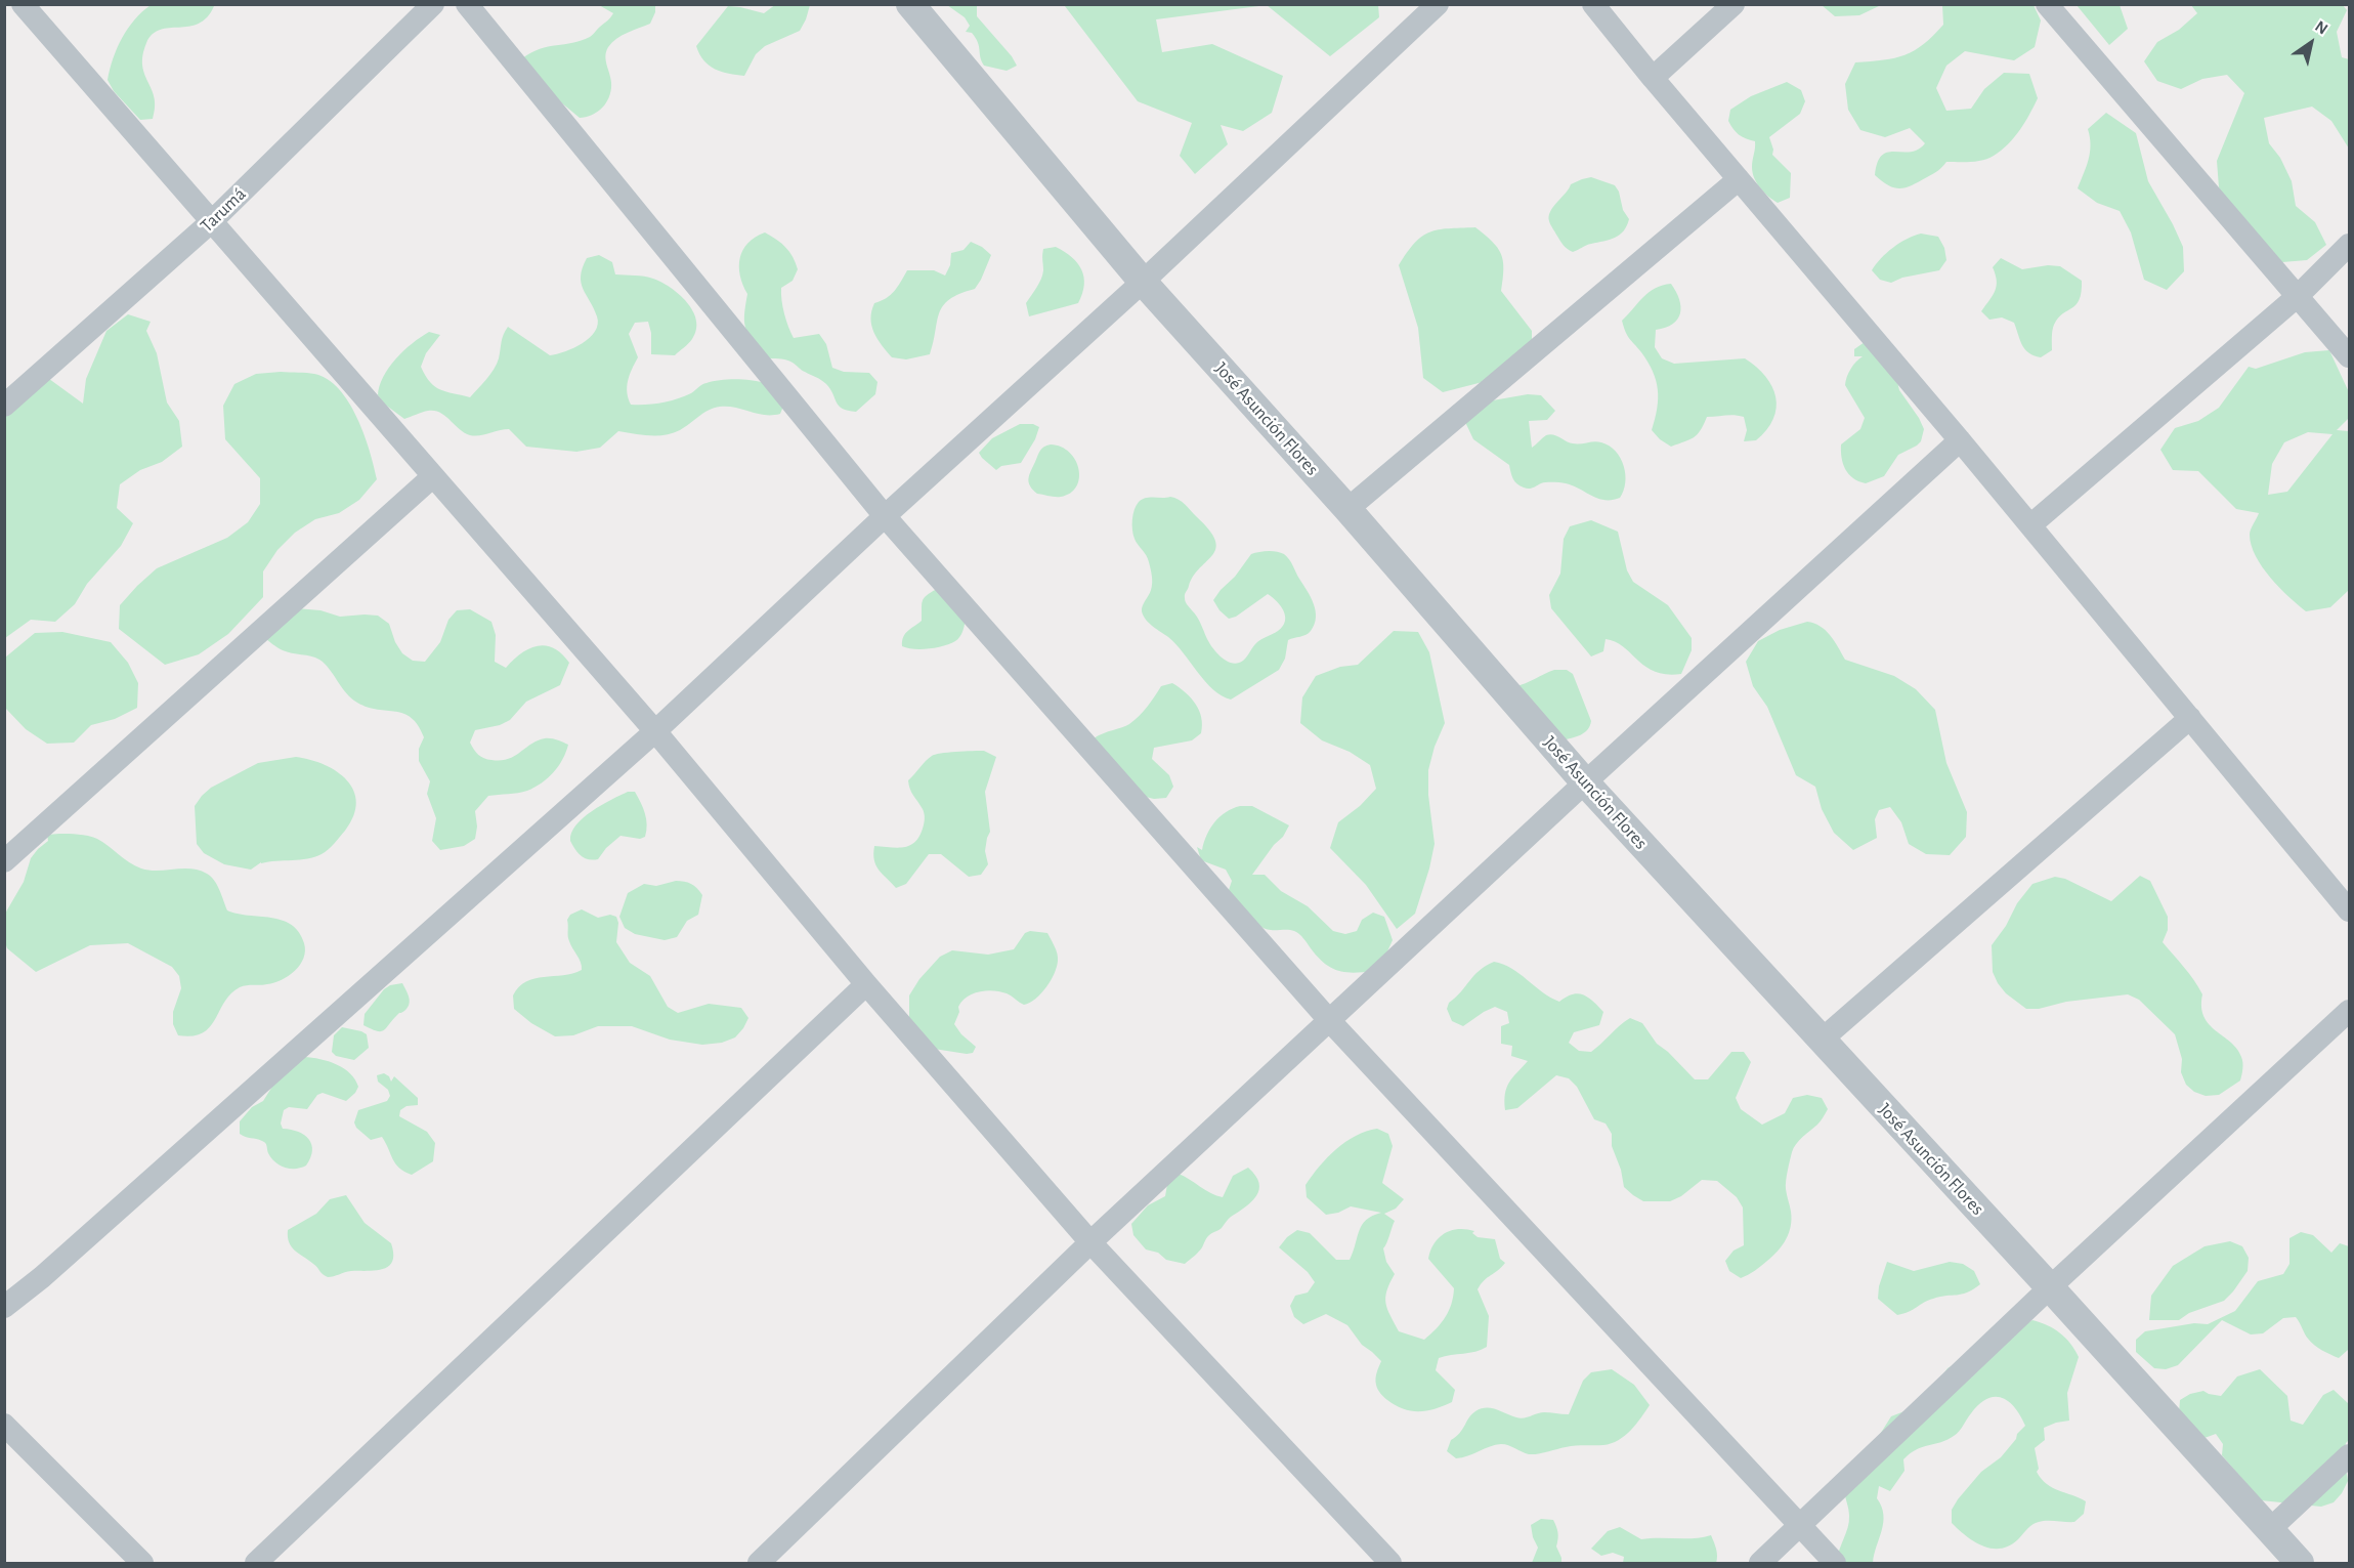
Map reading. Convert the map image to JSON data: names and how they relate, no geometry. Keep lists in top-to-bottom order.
{
  "streets": {
    "street": ["Tarumá", "José Asunción Flores"]
  },
  "north": "top right"
}
